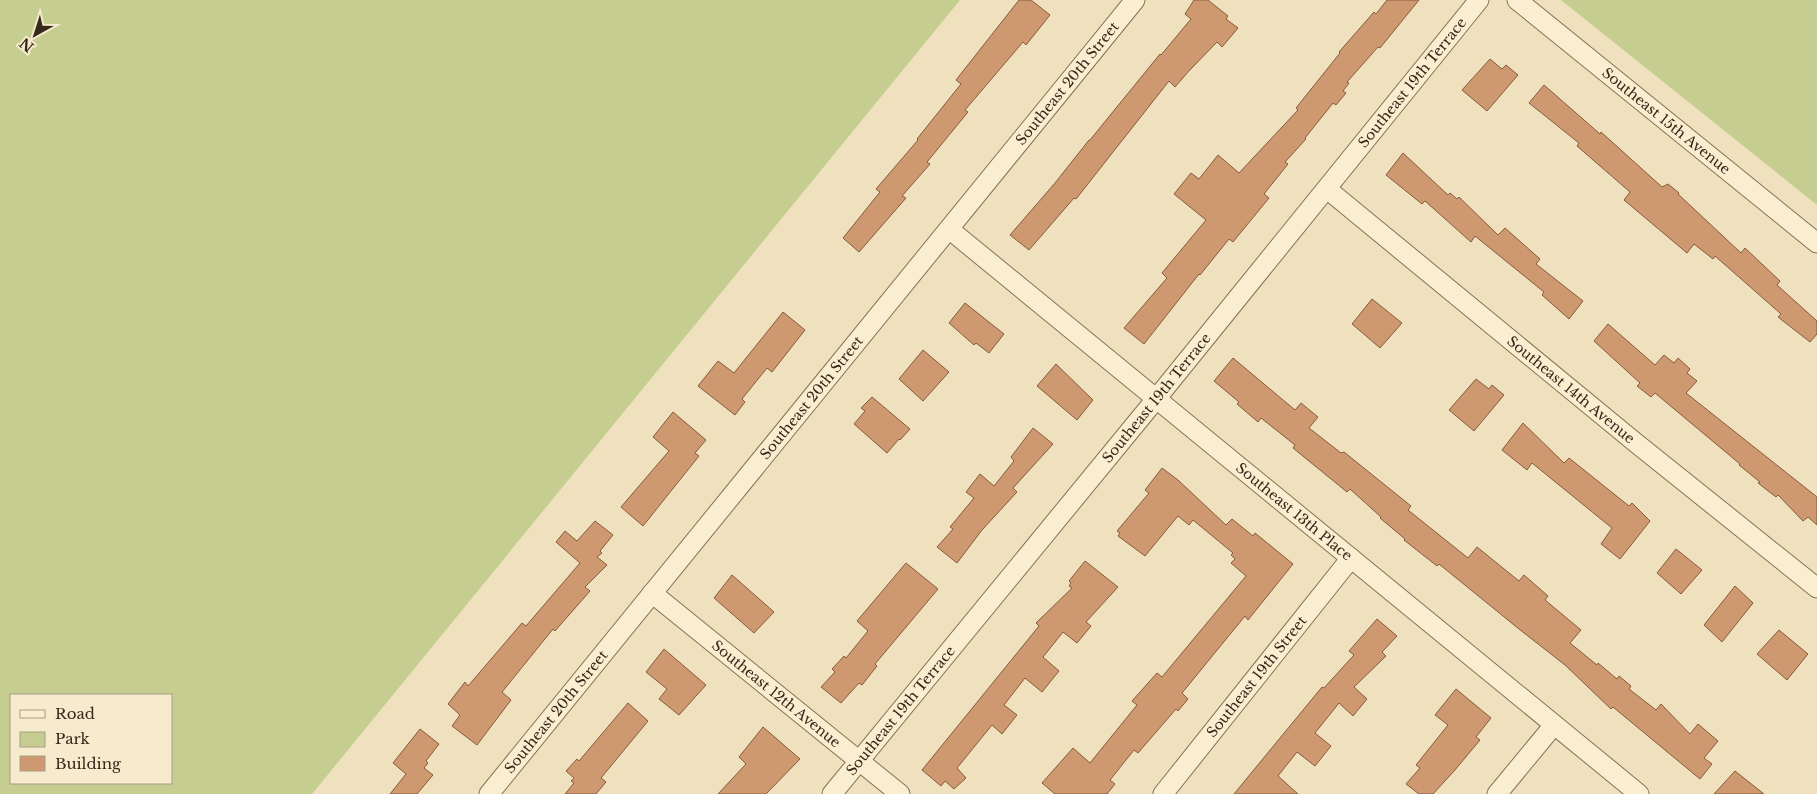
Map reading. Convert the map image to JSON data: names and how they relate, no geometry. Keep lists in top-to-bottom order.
{
  "streets": {
    "street": [
      "Southeast 20th Street",
      "Southeast 19th Terrace",
      "Southeast 15th Avenue",
      "Southeast 14th Avenue",
      "Southeast 13th Place",
      "Southeast 19th Street",
      "Southeast 12th Avenue"
    ]
  },
  "crossings": [
    ["Southeast 20th Street", "Southeast 13th Place"],
    ["Southeast 20th Street", "Southeast 12th Avenue"],
    ["Southeast 19th Terrace", "Southeast 14th Avenue"],
    ["Southeast 19th Terrace", "Southeast 13th Place"],
    ["Southeast 19th Terrace", "Southeast 12th Avenue"],
    ["Southeast 13th Place", "Southeast 19th Street"]
  ],
  "legend": ["Road", "Park", "Building"],
  "north": "bottom left"
}
